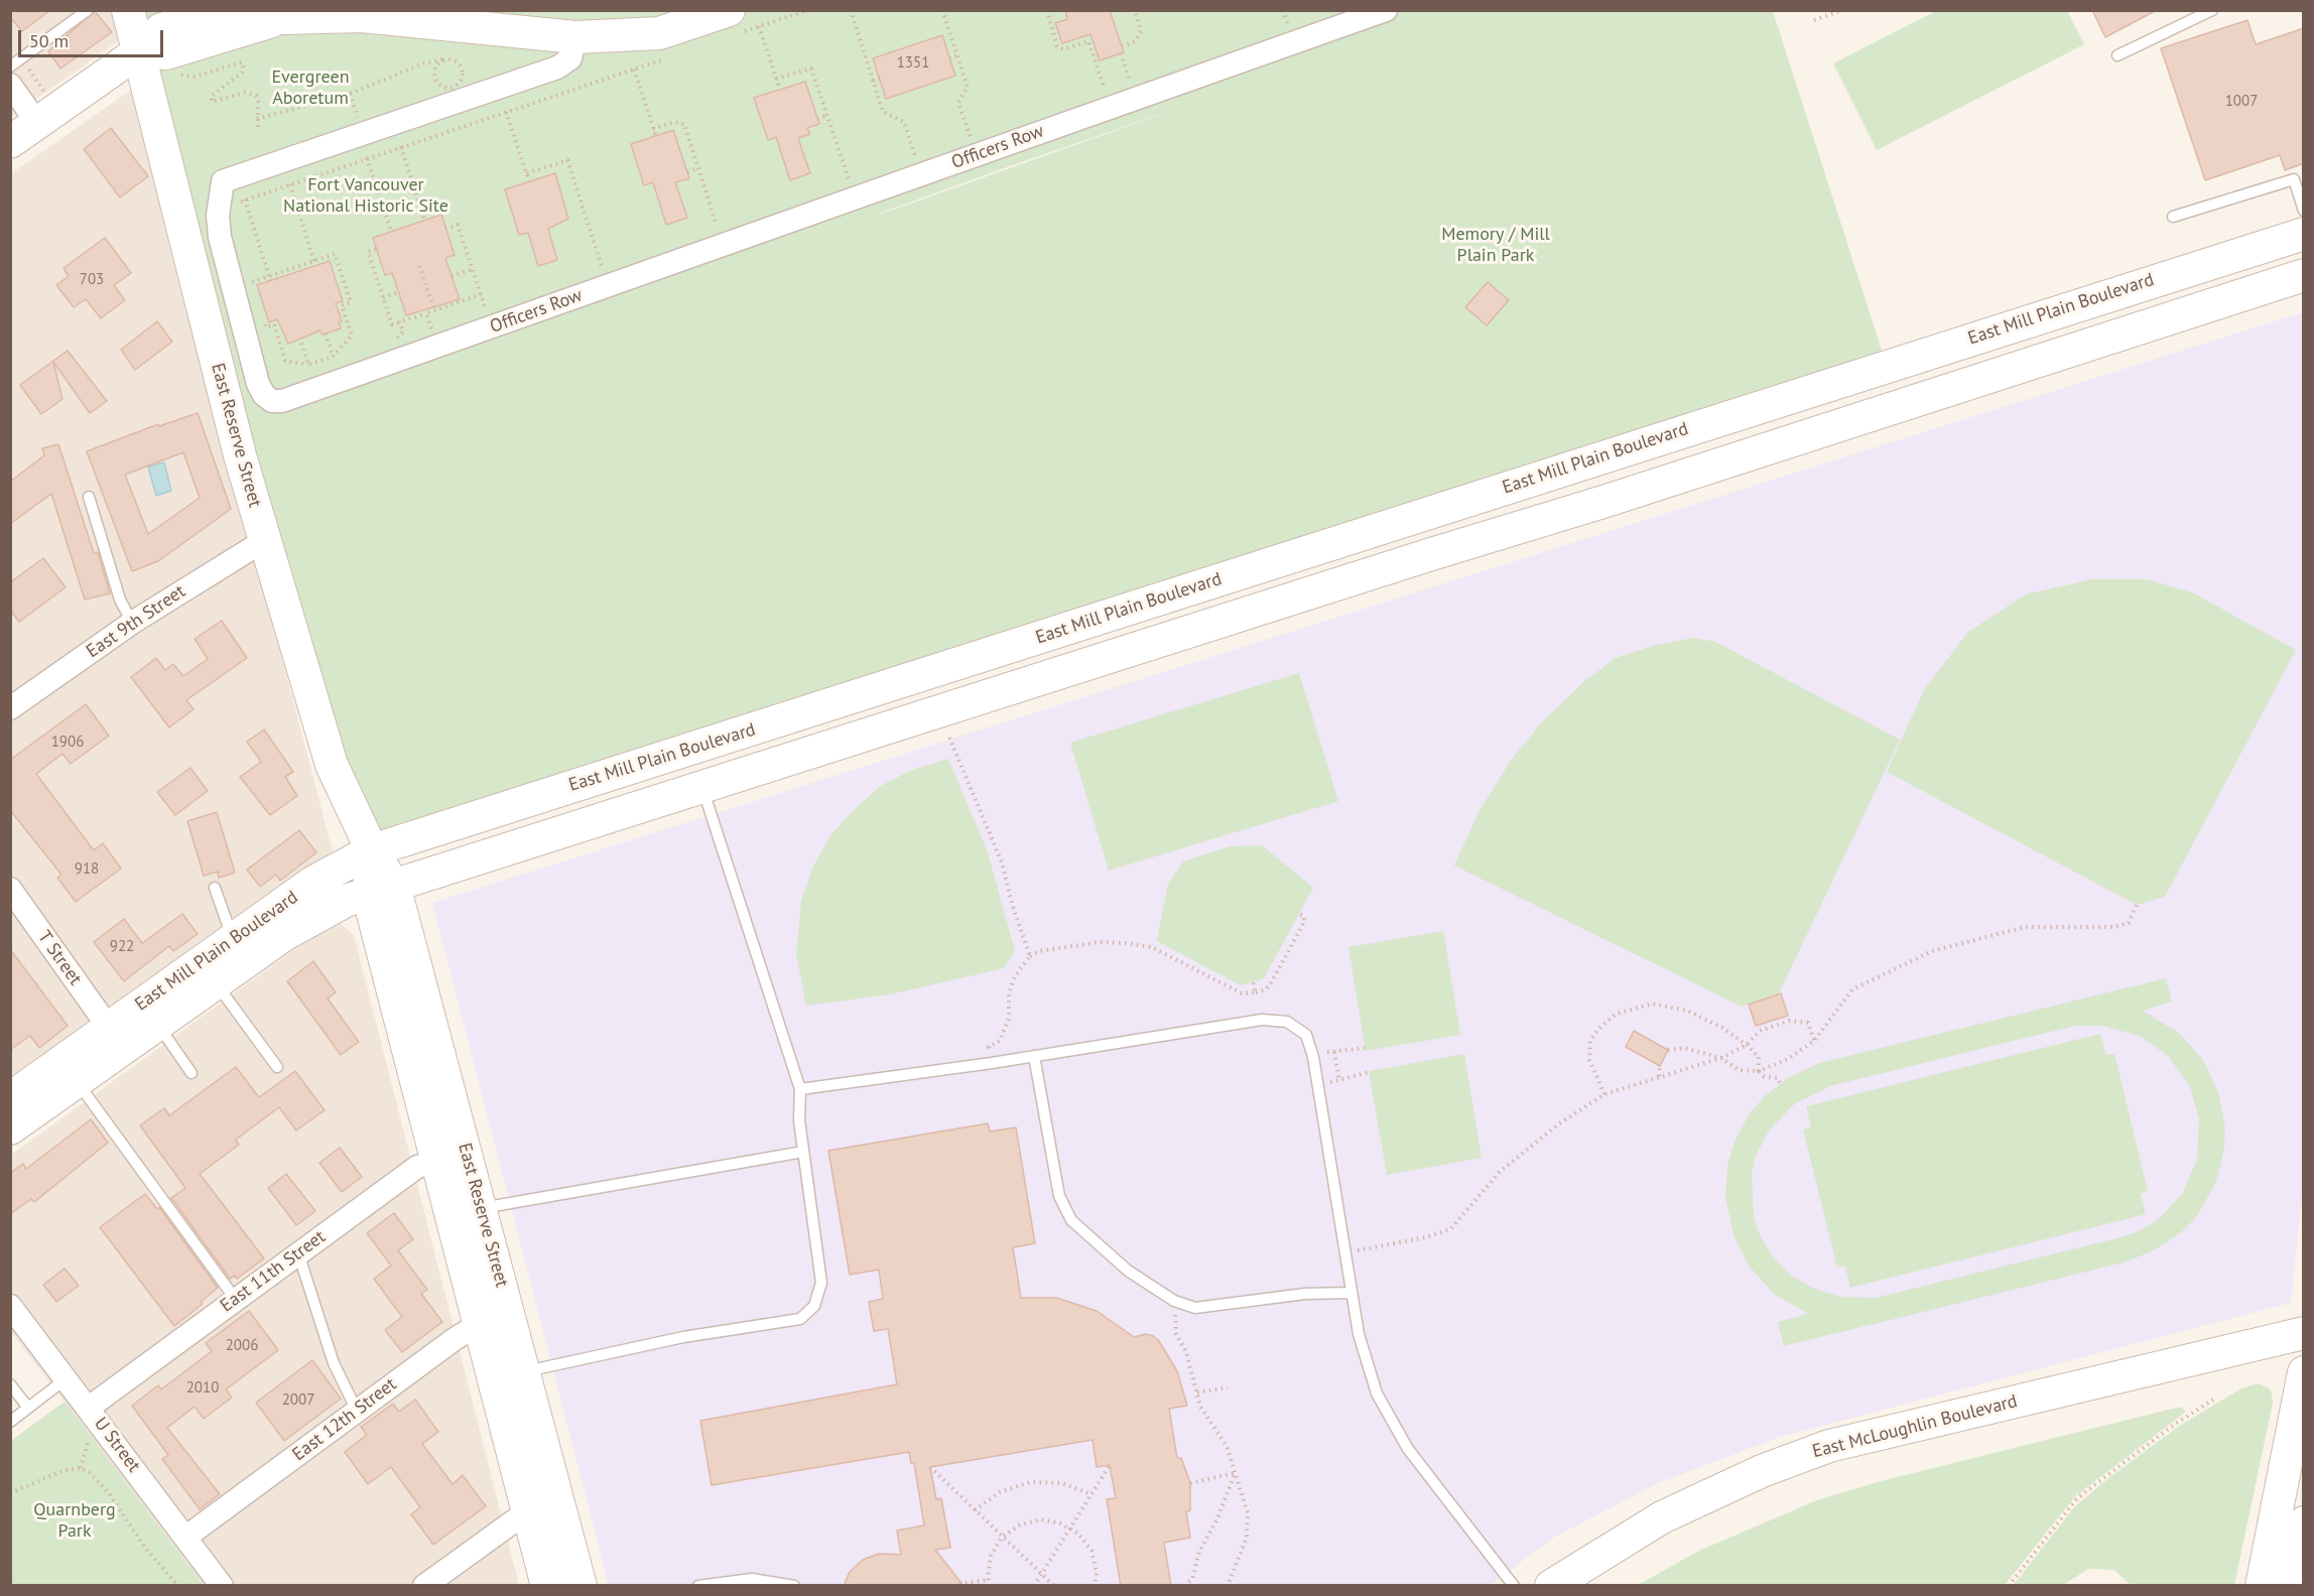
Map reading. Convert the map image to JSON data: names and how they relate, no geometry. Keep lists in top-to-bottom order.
{
  "streets": {
    "main road": ["East Mill Plain Boulevard", "East Reserve Street", "East McLoughlin Boulevard"],
    "street": [
      "Officers Row",
      "East 9th Street",
      "T Street",
      "East 11th Street",
      "East 12th Street",
      "U Street"
    ]
  },
  "crossings": [
    ["East Mill Plain Boulevard", "East Reserve Street"],
    ["East Mill Plain Boulevard", "T Street"],
    ["East Reserve Street", "East 9th Street"],
    ["East Reserve Street", "East 11th Street"],
    ["East Reserve Street", "East 12th Street"],
    ["East 11th Street", "U Street"],
    ["East 12th Street", "U Street"]
  ],
  "parks": [
    "Evergreen Aboretum",
    "Fort Vancouver National Historic Site",
    "Memory / Mill Plain Park",
    "Quarnberg Park"
  ],
  "house_numbers": [
    "1351",
    "1007",
    "703",
    "1906",
    "918",
    "922",
    "2006",
    "2010",
    "2007"
  ],
  "scale_bar": "50 m"
}
